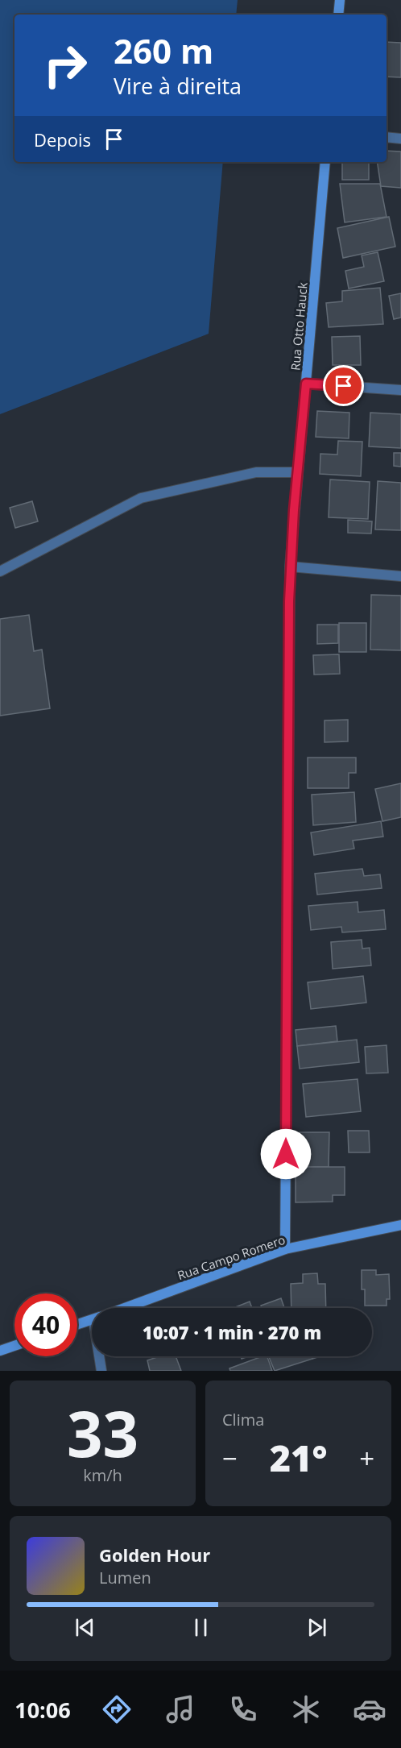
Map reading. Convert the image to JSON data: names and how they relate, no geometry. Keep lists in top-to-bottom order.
{
  "streets": {
    "street": ["Rua Otto Hauck", "Rua Campo Romero"]
  },
  "crossings": [
    ["Rua Otto Hauck", "Rua Campo Romero"]
  ],
  "page": {
    "turn": ["260 m", "Vire à direita"],
    "then": "Depois",
    "limit": "40",
    "trip": "10:07 · 1 min · 270 m",
    "tile": [
      ["33", "km/h"],
      "Clima"
    ],
    "heat": ["−", "21°", "+"],
    "song": ["Golden Hour", "Lumen"],
    "tabs": "10:06"
  }
}
